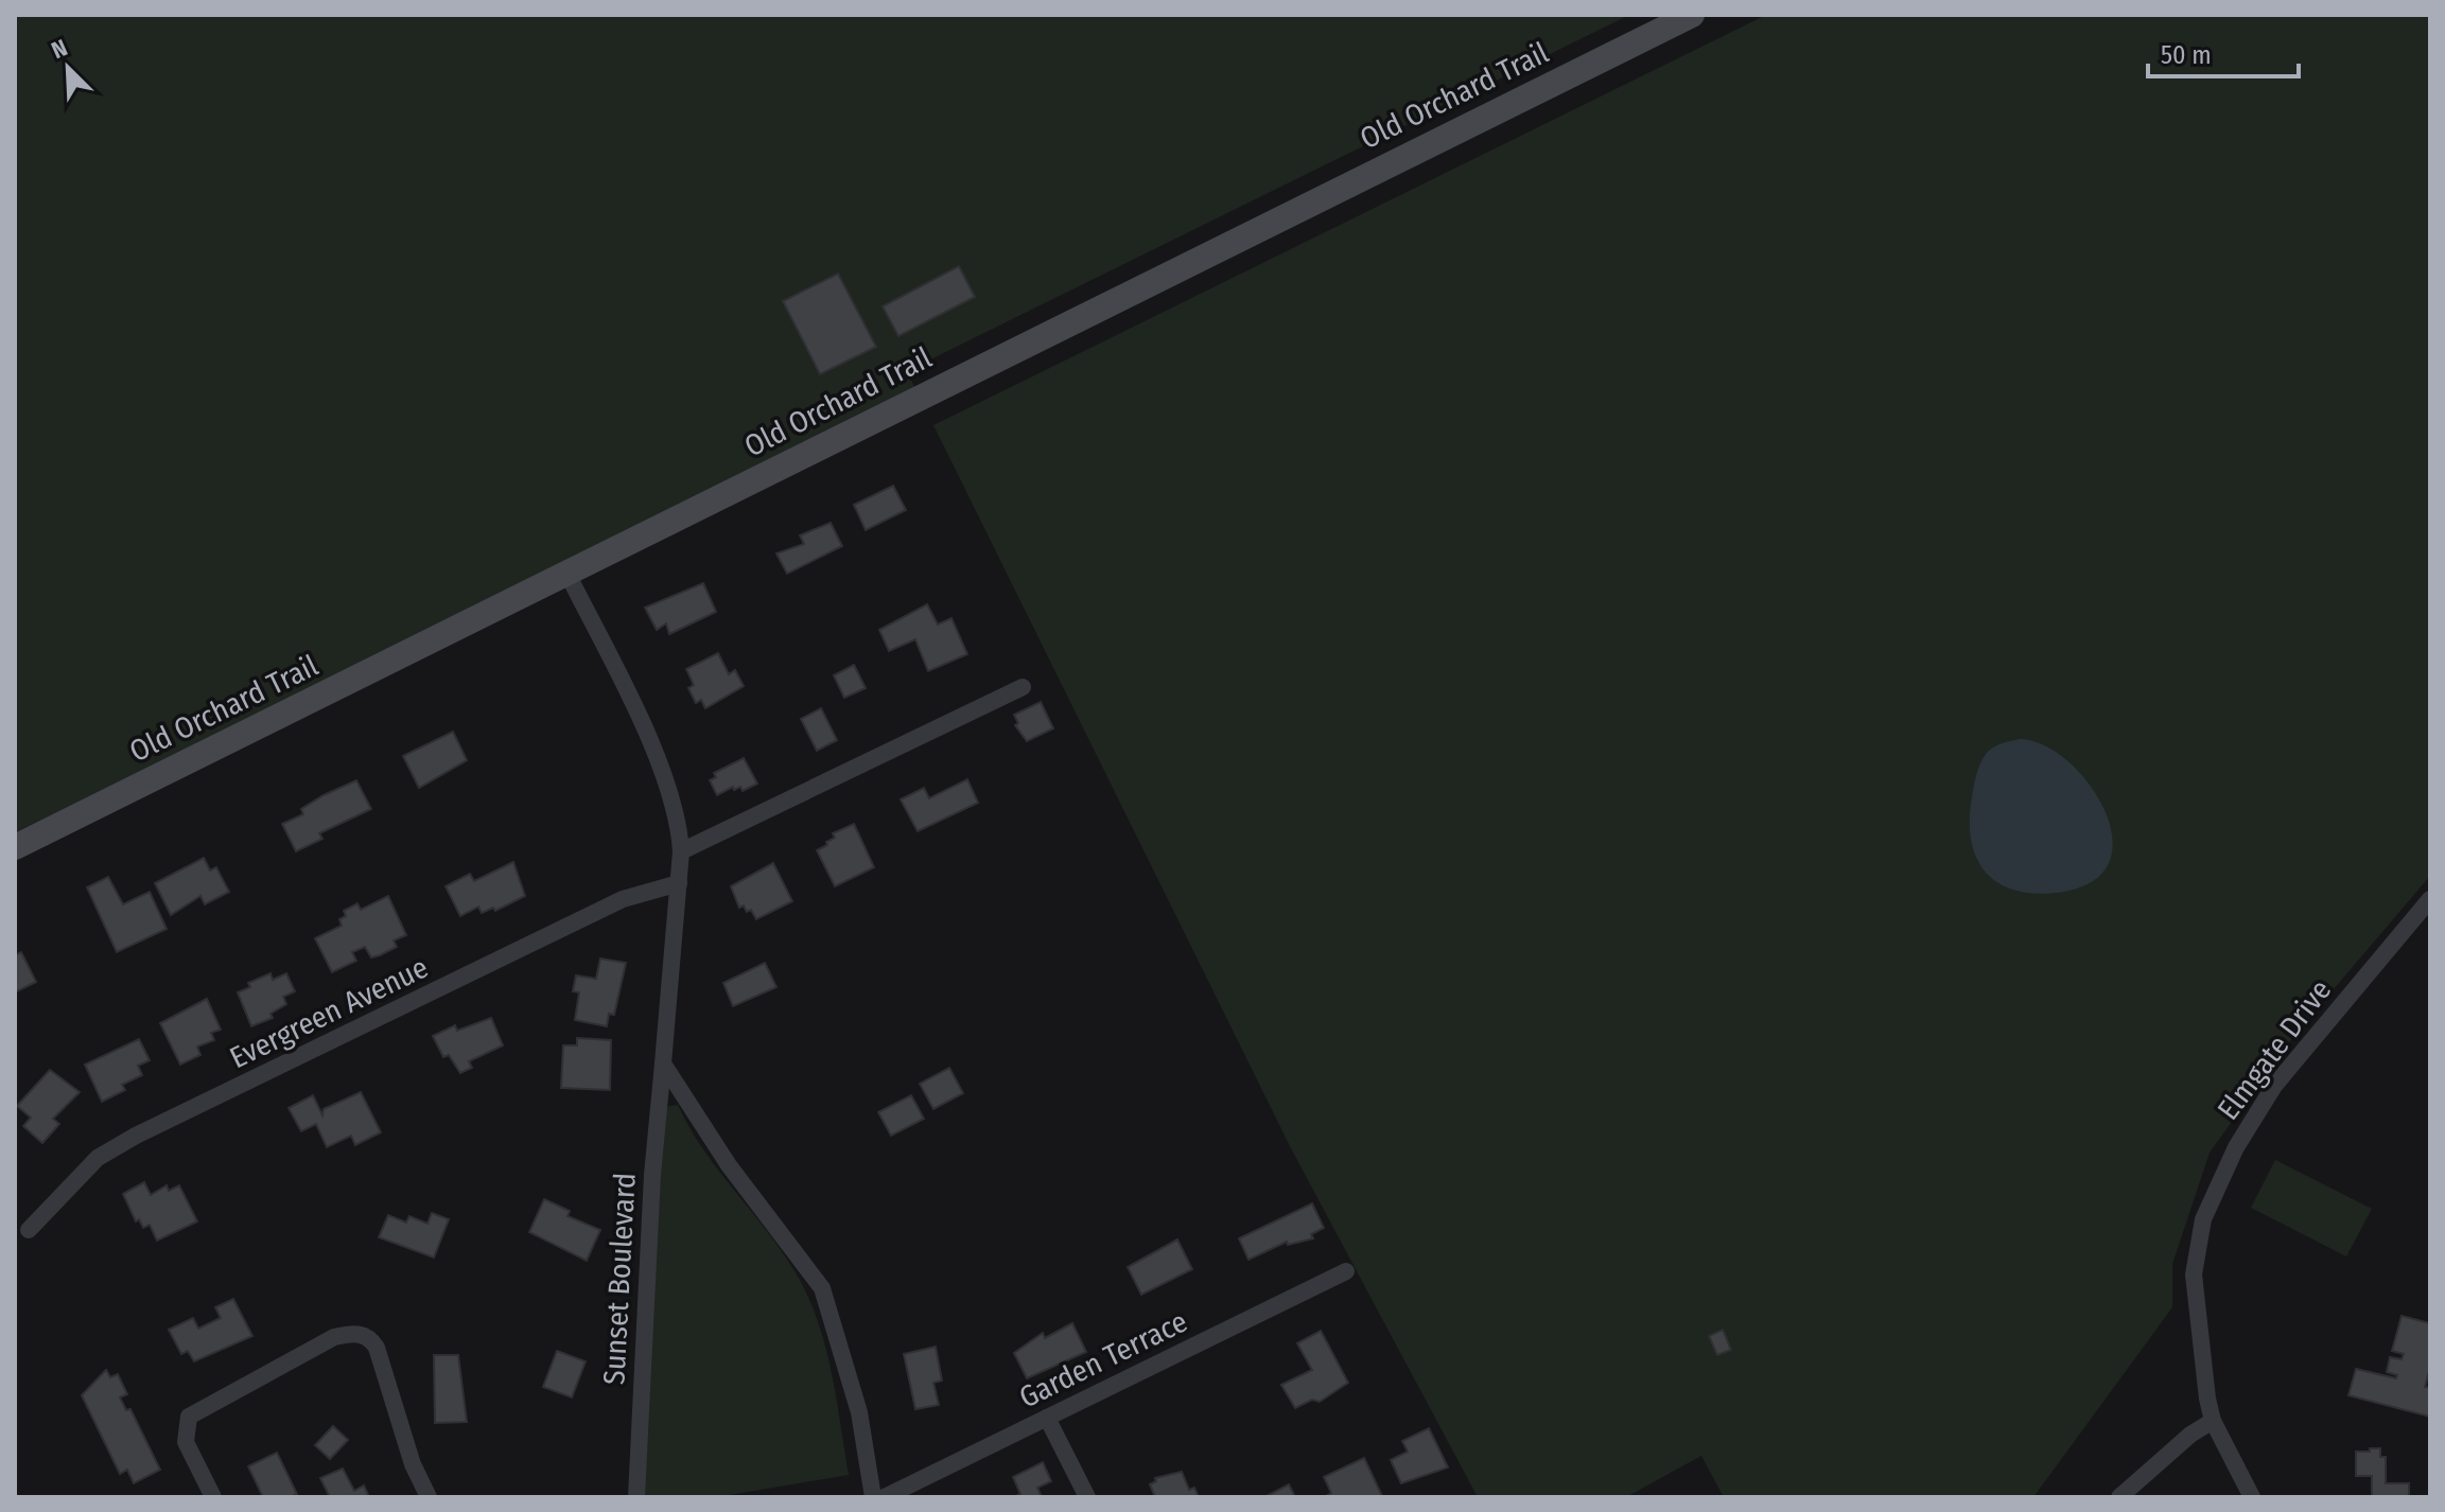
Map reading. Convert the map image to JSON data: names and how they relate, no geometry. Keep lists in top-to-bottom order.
{
  "streets": {
    "street": [
      "Old Orchard Trail",
      "Evergreen Avenue",
      "Elmgate Drive",
      "Sunset Boulevard",
      "Garden Terrace"
    ]
  },
  "crossings": [
    ["Old Orchard Trail", "Sunset Boulevard"],
    ["Evergreen Avenue", "Sunset Boulevard"]
  ],
  "scale_bar": "50 m",
  "north": "top left"
}
